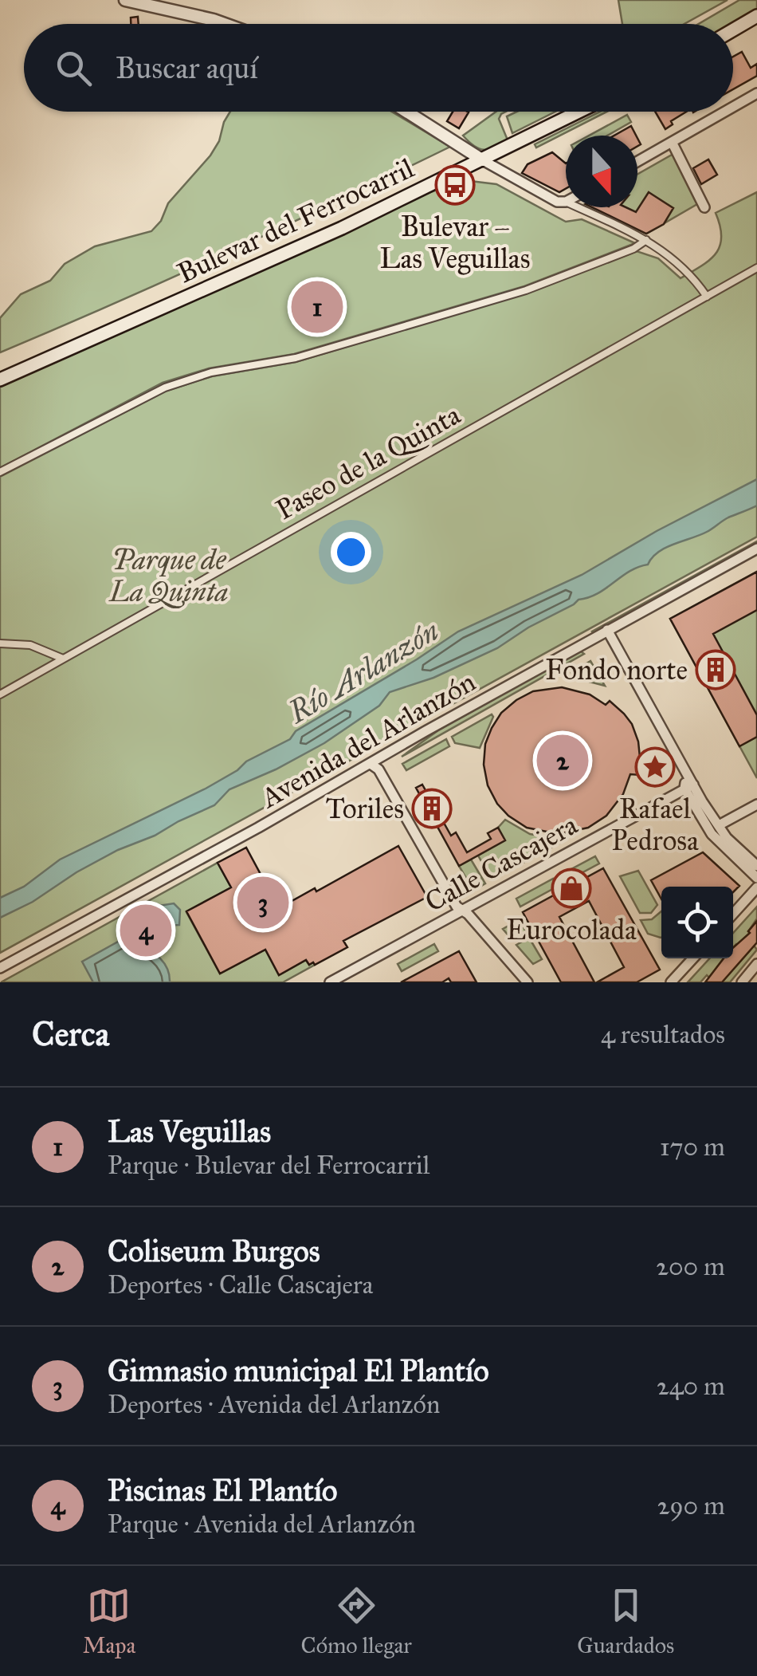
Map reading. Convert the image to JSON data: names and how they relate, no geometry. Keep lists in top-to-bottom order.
{
  "streets": {
    "main road": ["Bulevar del Ferrocarril"],
    "street": ["Paseo de la Quinta", "Avenida del Arlanzón", "Calle Cascajera"]
  },
  "water": ["Río Arlanzón"],
  "parks": ["Parque de La Quinta"],
  "places": {
    "bus stop": ["Bulevar – Las Veguillas"],
    "building": ["Fondo norte", "Toriles"],
    "place": ["Rafael Pedrosa"],
    "shop": ["Eurocolada"]
  },
  "north": "bottom",
  "page": {
    "search": "Buscar aquí",
    "pins": [
      "1",
      "2",
      "3",
      "4"
    ],
    "heading": ["Cerca", "4 resultados"],
    "list": [
      {
        "mark": "1",
        "name": "Las Veguillas",
        "note": "Parque · Bulevar del Ferrocarril",
        "value": "170 m"
      },
      {
        "mark": "2",
        "name": "Coliseum Burgos",
        "note": "Deportes · Calle Cascajera",
        "value": "200 m"
      },
      {
        "mark": "3",
        "name": "Gimnasio municipal El Plantío",
        "note": "Deportes · Avenida del Arlanzón",
        "value": "240 m"
      },
      {
        "mark": "4",
        "name": "Piscinas El Plantío",
        "note": "Parque · Avenida del Arlanzón",
        "value": "290 m"
      }
    ],
    "nav": ["Mapa", "Cómo llegar", "Guardados"]
  }
}
